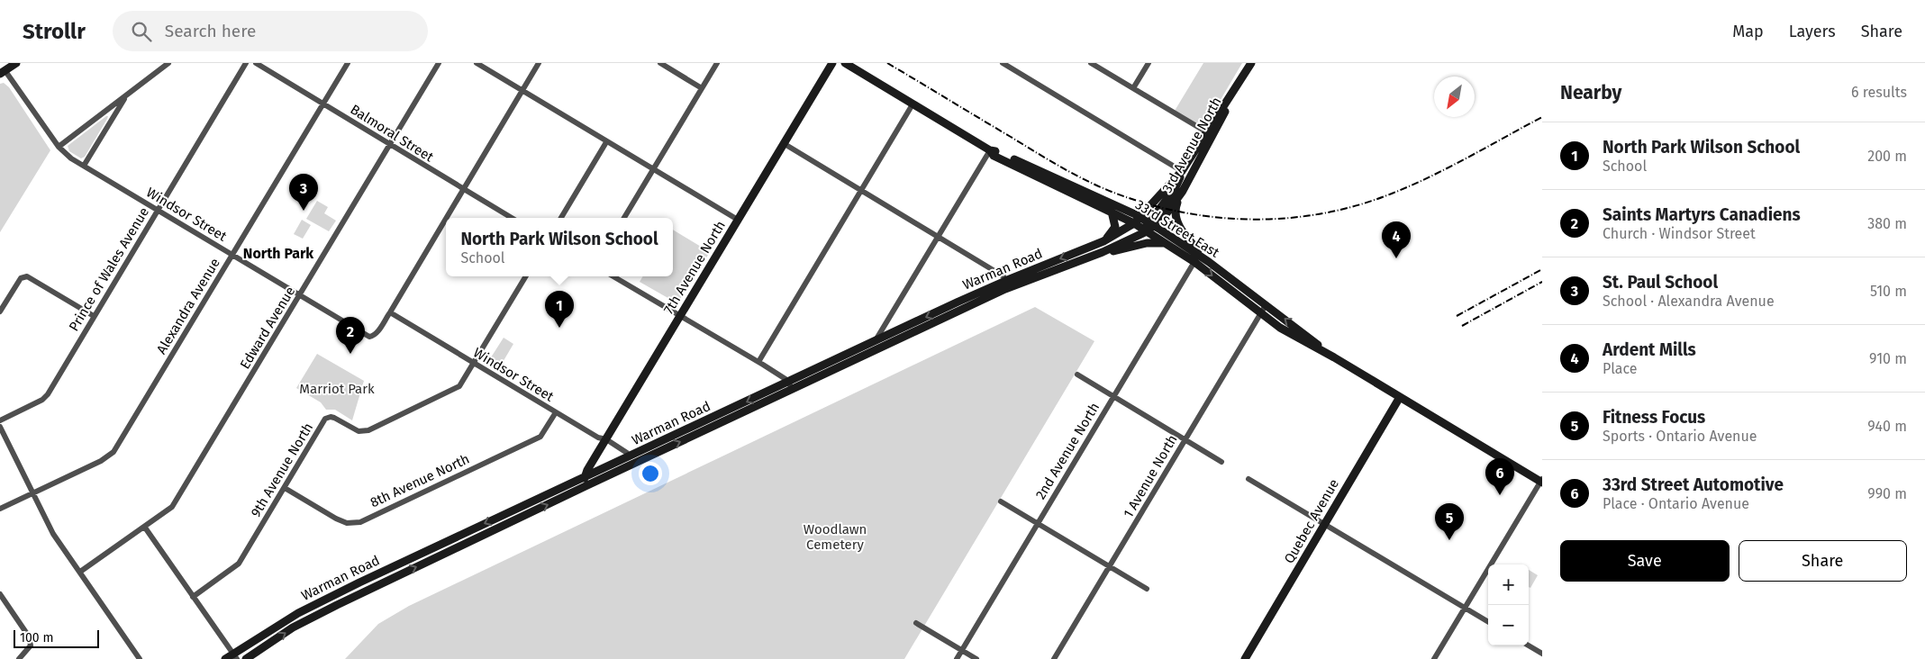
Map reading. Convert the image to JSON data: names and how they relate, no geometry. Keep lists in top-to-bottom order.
{
  "streets": {
    "main road": [
      "3rd Avenue North",
      "33rd Street East",
      "7th Avenue North",
      "Warman Road",
      "Quebec Avenue"
    ],
    "street": [
      "Balmoral Street",
      "Windsor Street",
      "Prince of Wales Avenue",
      "Alexandra Avenue",
      "Edward Avenue",
      "2nd Avenue North",
      "9th Avenue North",
      "1 Avenue North",
      "8th Avenue North"
    ]
  },
  "crossings": [
    ["Balmoral Street", "Alexandra Avenue"],
    ["Balmoral Street", "Edward Avenue"],
    ["3rd Avenue North", "33rd Street East"],
    ["3rd Avenue North", "Warman Road"],
    ["Windsor Street", "7th Avenue North"],
    ["Windsor Street", "Prince of Wales Avenue"],
    ["Windsor Street", "Warman Road"],
    ["Windsor Street", "Alexandra Avenue"],
    ["Windsor Street", "Edward Avenue"],
    ["Windsor Street", "9th Avenue North"],
    ["Windsor Street", "8th Avenue North"],
    ["33rd Street East", "Warman Road"],
    ["33rd Street East", "2nd Avenue North"],
    ["33rd Street East", "1 Avenue North"],
    ["33rd Street East", "Quebec Avenue"],
    ["7th Avenue North", "Warman Road"],
    ["9th Avenue North", "8th Avenue North"]
  ],
  "districts": ["North Park"],
  "parks": ["Marriot Park", "Woodlawn Cemetery"],
  "scale_bar": "100 m",
  "north": "bottom left",
  "page": {
    "header": "Strollr",
    "search": "Search here",
    "nav": ["Map", "Layers", "Share"],
    "heading": ["Nearby", "6 results"],
    "list": [
      {
        "mark": "1",
        "name": "North Park Wilson School",
        "note": "School",
        "value": "200 m"
      },
      {
        "mark": "2",
        "name": "Saints Martyrs Canadiens",
        "note": "Church · Windsor Street",
        "value": "380 m"
      },
      {
        "mark": "3",
        "name": "St. Paul School",
        "note": "School · Alexandra Avenue",
        "value": "510 m"
      },
      {
        "mark": "4",
        "name": "Ardent Mills",
        "note": "Place",
        "value": "910 m"
      },
      {
        "mark": "5",
        "name": "Fitness Focus",
        "note": "Sports · Ontario Avenue",
        "value": "940 m"
      },
      {
        "mark": "6",
        "name": "33rd Street Automotive",
        "note": "Place · Ontario Avenue",
        "value": "990 m"
      }
    ],
    "pins": [
      "3",
      "4",
      "1",
      "2",
      "6",
      "5"
    ],
    "popup": ["North Park Wilson School", "School"],
    "buttons": ["Save", "Share"],
    "map_buttons": ["+", "−"],
    "scale": "100 m"
  }
}
